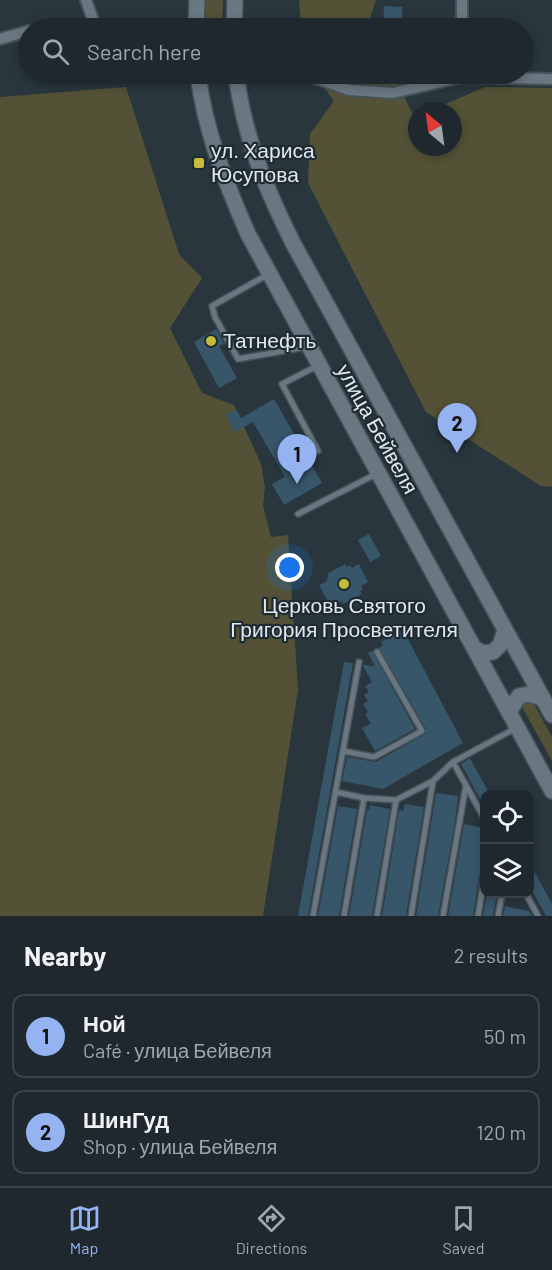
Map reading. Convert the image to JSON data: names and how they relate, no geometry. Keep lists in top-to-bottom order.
{
  "streets": {
    "main road": ["улица Бейвеля"]
  },
  "places": {
    "transit": ["ул. Хариса Юсупова"],
    "other": ["Татнефть", "Церковь Святого Григория Просветителя"]
  },
  "north": "top left",
  "page": {
    "search": "Search here",
    "pins": ["2", "1"],
    "heading": ["Nearby", "2 results"],
    "list": [
      {
        "mark": "1",
        "name": "Ной",
        "note": "Café · улица Бейвеля",
        "value": "50 m"
      },
      {
        "mark": "2",
        "name": "ШинГуд",
        "note": "Shop · улица Бейвеля",
        "value": "120 m"
      }
    ],
    "nav": ["Map", "Directions", "Saved"]
  }
}
